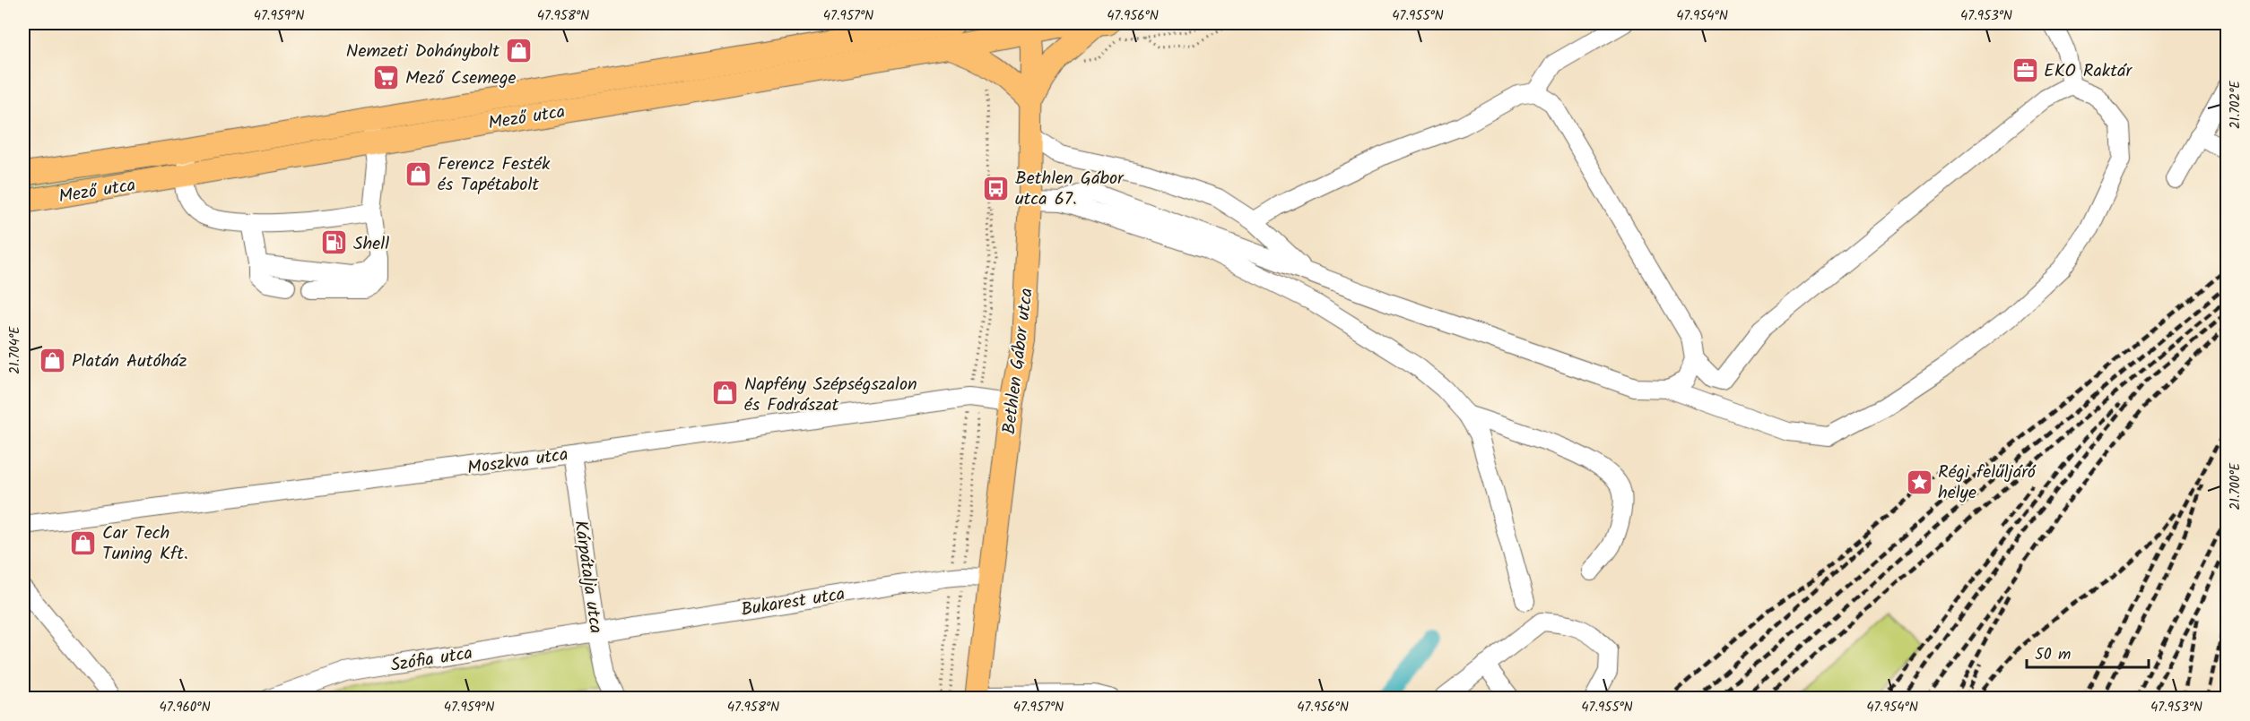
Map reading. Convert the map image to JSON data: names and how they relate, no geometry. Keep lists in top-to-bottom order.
{
  "streets": {
    "main road": ["Mező utca", "Bethlen Gábor utca"],
    "street": [
      "Moszkva utca",
      "Kárpátalja utca",
      "Bukarest utca",
      "Szófia utca"
    ]
  },
  "crossings": [
    ["Mező utca", "Bethlen Gábor utca"],
    ["Bethlen Gábor utca", "Moszkva utca"],
    ["Bethlen Gábor utca", "Bukarest utca"],
    ["Moszkva utca", "Kárpátalja utca"],
    ["Kárpátalja utca", "Bukarest utca"],
    ["Kárpátalja utca", "Szófia utca"],
    ["Bukarest utca", "Szófia utca"]
  ],
  "places": {
    "shop": [
      "Nemzeti Dohánybolt",
      "Ferencz Festék és Tapétabolt",
      "Platán Autóház",
      "Napfény Szépségszalon és Fodrászat",
      "Car Tech Tuning Kft."
    ],
    "office": ["EKO Raktár"],
    "supermarket": ["Mező Csemege"],
    "bus stop": ["Bethlen Gábor utca 67."],
    "fuel station": ["Shell"],
    "place": ["Régi felűljáró helye"]
  },
  "scale_bar": "50 m",
  "coordinates": [
    "47.959°N",
    "47.958°N",
    "47.957°N",
    "47.956°N",
    "47.955°N",
    "47.954°N",
    "47.953°N",
    "21.702°E",
    "21.704°E",
    "21.700°E",
    "47.960°N"
  ]
}
